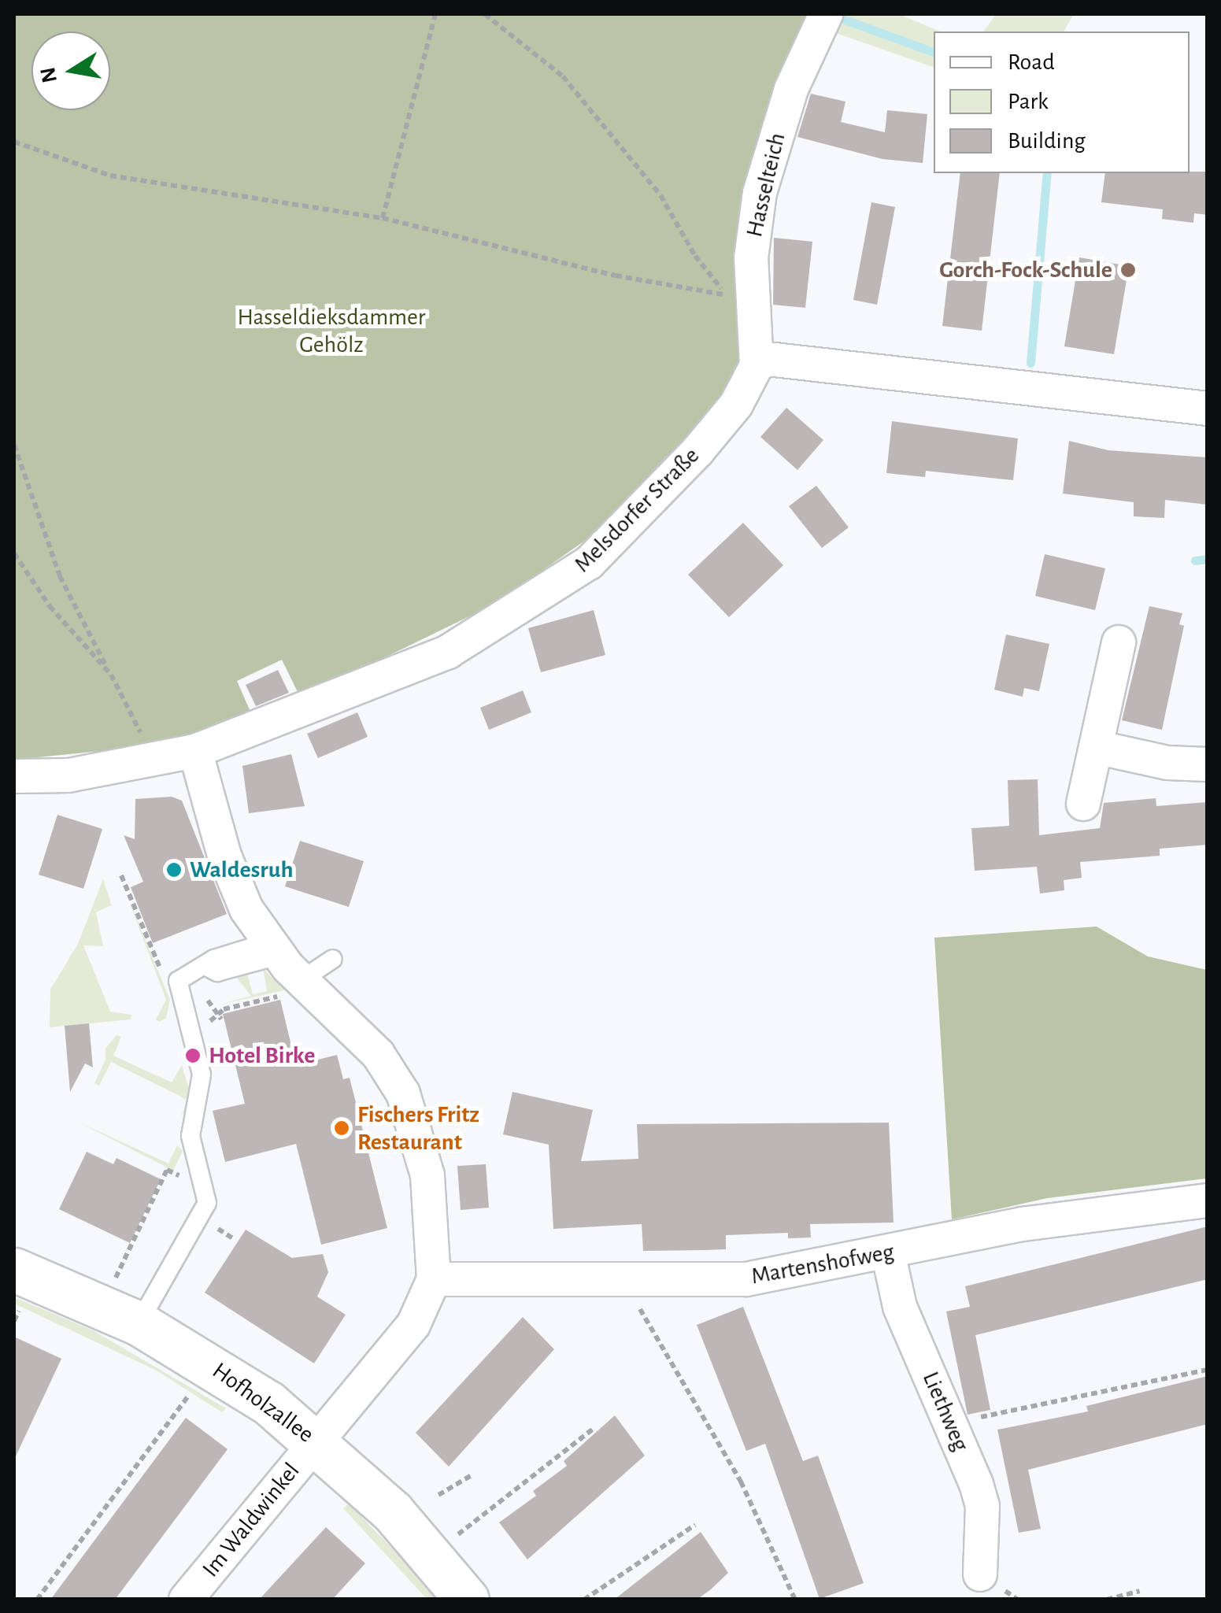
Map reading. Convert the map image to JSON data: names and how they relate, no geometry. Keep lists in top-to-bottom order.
{
  "streets": {
    "street": [
      "Hasselteich",
      "Melsdorfer Straße",
      "Martenshofweg",
      "Hofholzallee",
      "Liethweg",
      "Im Waldwinkel"
    ]
  },
  "crossings": [
    ["Hasselteich", "Melsdorfer Straße"],
    ["Martenshofweg", "Liethweg"],
    ["Hofholzallee", "Im Waldwinkel"]
  ],
  "parks": ["Hasseldieksdammer Gehölz"],
  "places": [
    "Gorch-Fock-Schule",
    "Waldesruh",
    "Hotel Birke",
    "Fischers Fritz Restaurant"
  ],
  "legend": ["Road", "Park", "Building"],
  "north": "left"
}
